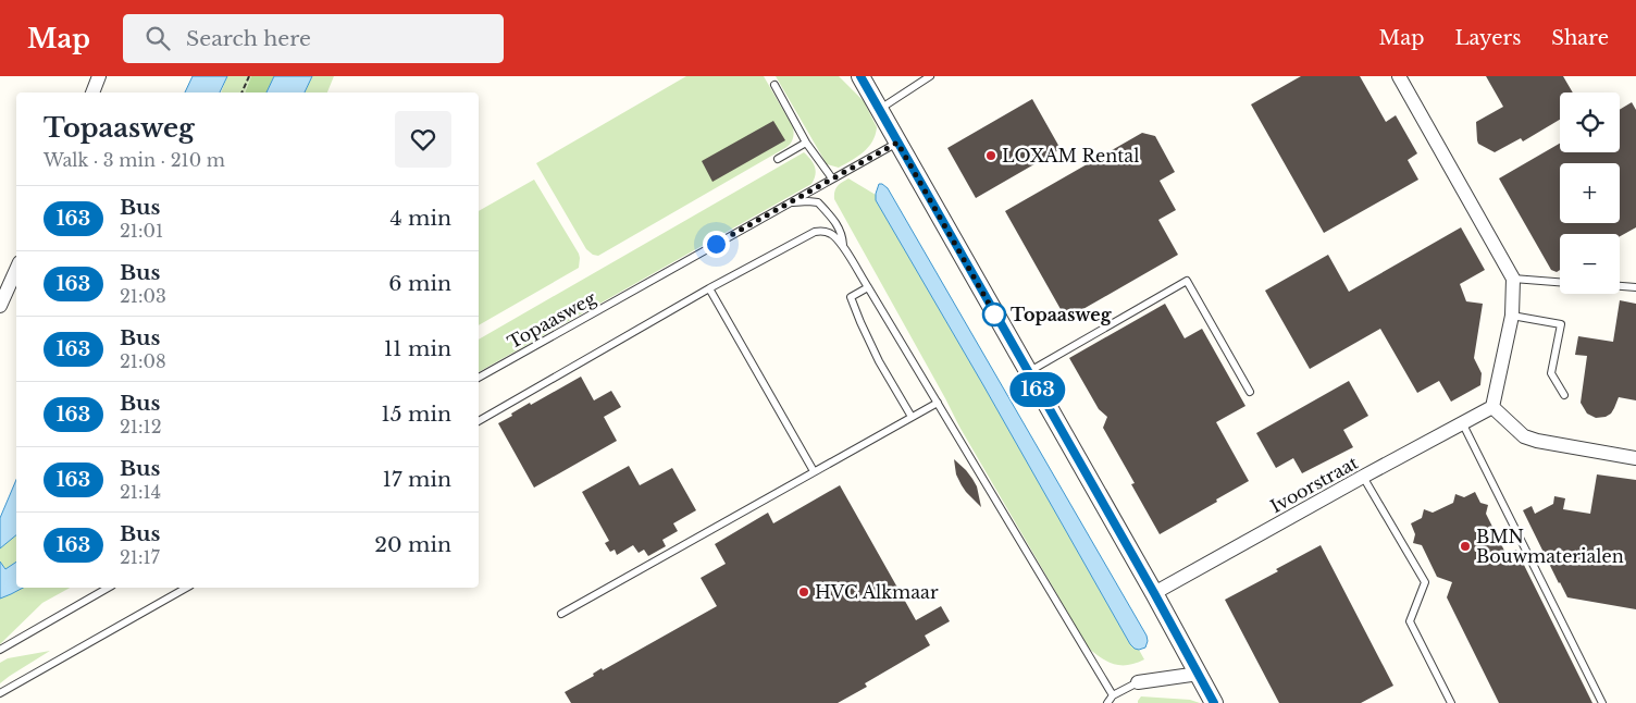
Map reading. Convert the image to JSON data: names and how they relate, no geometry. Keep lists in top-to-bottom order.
{
  "streets": {
    "street": ["Ivoorstraat"],
    "lane": ["Topaasweg"]
  },
  "places": [
    "LOXAM Rental",
    "Topaasweg",
    "BMN Bouwmaterialen",
    "HVC Alkmaar"
  ],
  "lines": ["bus line 163"],
  "page": {
    "header": "Map",
    "search": "Search here",
    "nav": ["Map", "Layers", "Share"],
    "on_map": "163",
    "map_buttons": ["+", "−"],
    "heading": ["Topaasweg", "Walk · 3 min · 210 m"],
    "list": [
      {
        "mark": "163",
        "name": "Bus",
        "note": "21:01",
        "value": "4 min"
      },
      {
        "mark": "163",
        "name": "Bus",
        "note": "21:03",
        "value": "6 min"
      },
      {
        "mark": "163",
        "name": "Bus",
        "note": "21:08",
        "value": "11 min"
      },
      {
        "mark": "163",
        "name": "Bus",
        "note": "21:12",
        "value": "15 min"
      },
      {
        "mark": "163",
        "name": "Bus",
        "note": "21:14",
        "value": "17 min"
      },
      {
        "mark": "163",
        "name": "Bus",
        "note": "21:17",
        "value": "20 min"
      }
    ]
  }
}
